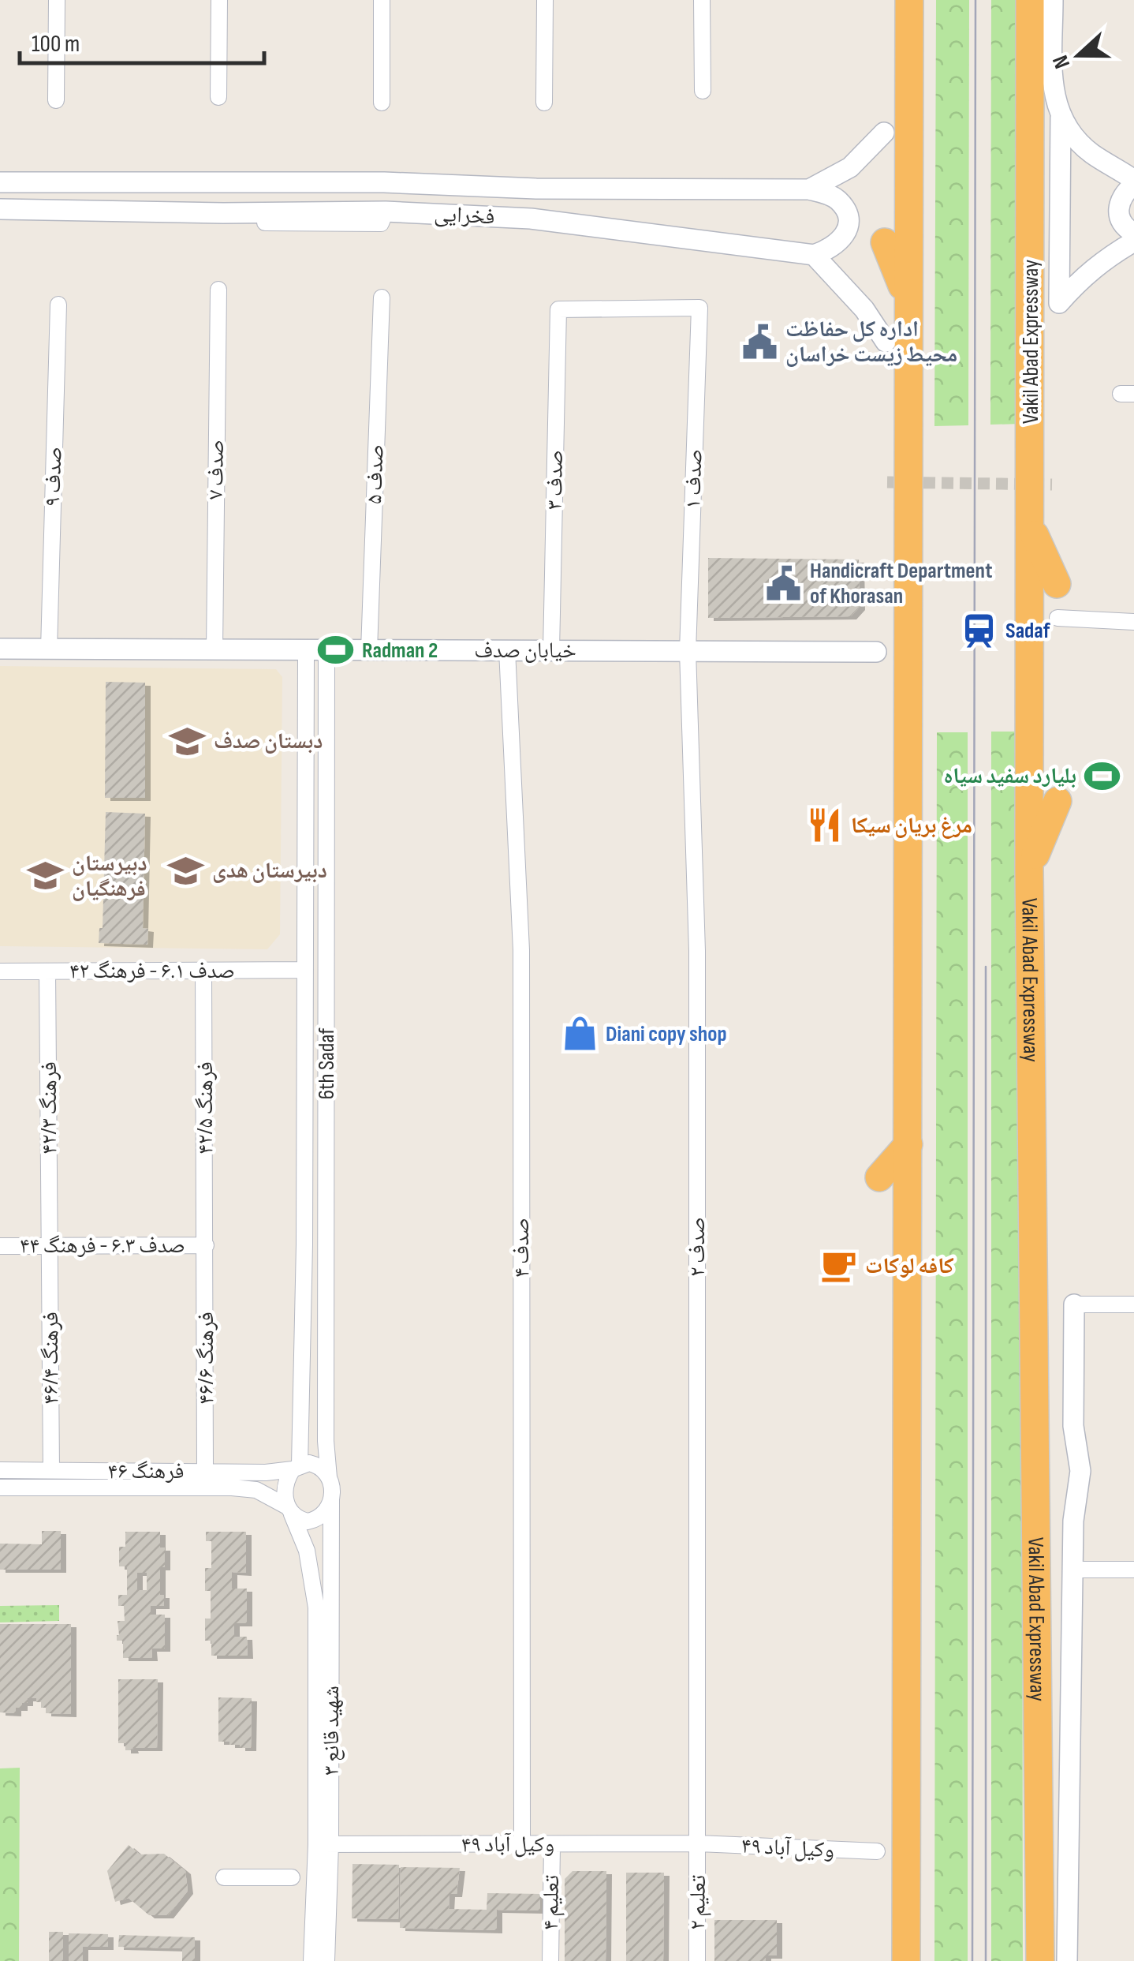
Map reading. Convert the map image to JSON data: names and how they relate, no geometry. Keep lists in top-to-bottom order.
{
  "streets": {
    "highway": ["Vakil Abad Expressway"],
    "street": [
      "فخرایی",
      "صدف ۷",
      "صدف ۵",
      "صدف ۹",
      "صدف ۱",
      "صدف ۳",
      "خیابان صدف",
      "صدف ۶.۱ - فرهنگ ۴۲",
      "6th Sadaf",
      "فرهنگ ۴۲/۳",
      "فرهنگ ۴۲/۵",
      "صدف ۶.۳ - فرهنگ ۴۴",
      "صدف ۲",
      "صدف ۴",
      "فرهنگ ۴۶/۴",
      "فرهنگ ۴۶/۶",
      "فرهنگ ۴۶",
      "شهید قانع ۳",
      "وکیل آباد ۴۹",
      "۴۹ وکیل آباد",
      "تعلیم ۴",
      "تعلیم ۲"
    ]
  },
  "crossings": [
    ["صدف ۷", "خیابان صدف"],
    ["صدف ۵", "خیابان صدف"],
    ["صدف ۹", "خیابان صدف"],
    ["صدف ۱", "صدف ۳"],
    ["صدف ۱", "خیابان صدف"],
    ["صدف ۱", "صدف ۲"],
    ["صدف ۳", "خیابان صدف"],
    ["خیابان صدف", "6th Sadaf"],
    ["خیابان صدف", "صدف ۲"],
    ["خیابان صدف", "صدف ۴"],
    ["صدف ۶.۱ - فرهنگ ۴۲", "6th Sadaf"],
    ["صدف ۶.۱ - فرهنگ ۴۲", "فرهنگ ۴۲/۳"],
    ["صدف ۶.۱ - فرهنگ ۴۲", "فرهنگ ۴۲/۵"],
    ["6th Sadaf", "فرهنگ ۴۶"],
    ["6th Sadaf", "شهید قانع ۳"],
    ["فرهنگ ۴۲/۳", "صدف ۶.۳ - فرهنگ ۴۴"],
    ["فرهنگ ۴۲/۳", "فرهنگ ۴۶/۴"],
    ["فرهنگ ۴۲/۵", "صدف ۶.۳ - فرهنگ ۴۴"],
    ["فرهنگ ۴۲/۵", "فرهنگ ۴۶/۶"],
    ["صدف ۶.۳ - فرهنگ ۴۴", "فرهنگ ۴۶/۴"],
    ["صدف ۶.۳ - فرهنگ ۴۴", "فرهنگ ۴۶/۶"],
    ["صدف ۲", "وکیل آباد ۴۹"],
    ["صدف ۲", "۴۹ وکیل آباد"],
    ["صدف ۲", "تعلیم ۲"],
    ["صدف ۴", "وکیل آباد ۴۹"],
    ["فرهنگ ۴۶/۴", "فرهنگ ۴۶"],
    ["فرهنگ ۴۶/۶", "فرهنگ ۴۶"],
    ["فرهنگ ۴۶", "شهید قانع ۳"],
    ["شهید قانع ۳", "وکیل آباد ۴۹"],
    ["وکیل آباد ۴۹", "۴۹ وکیل آباد"],
    ["وکیل آباد ۴۹", "تعلیم ۴"],
    ["وکیل آباد ۴۹", "تعلیم ۲"],
    ["۴۹ وکیل آباد", "تعلیم ۲"]
  ],
  "places": {
    "public building": ["اداره کل حفاظت محیط زیست خراسان", "Handicraft Department of Khorasan"],
    "station": ["Sadaf"],
    "sports": ["Radman 2", "بلیارد سفید سیاه"],
    "school or university": ["دبستان صدف", "دبیرستان هدی", "دبیرستان فرهنگیان"],
    "restaurant": ["مرغ بریان سیکا"],
    "shop": ["Diani copy shop"],
    "cafe": ["کافه لوکات"]
  },
  "scale_bar": "100 m",
  "north": "left"
}
